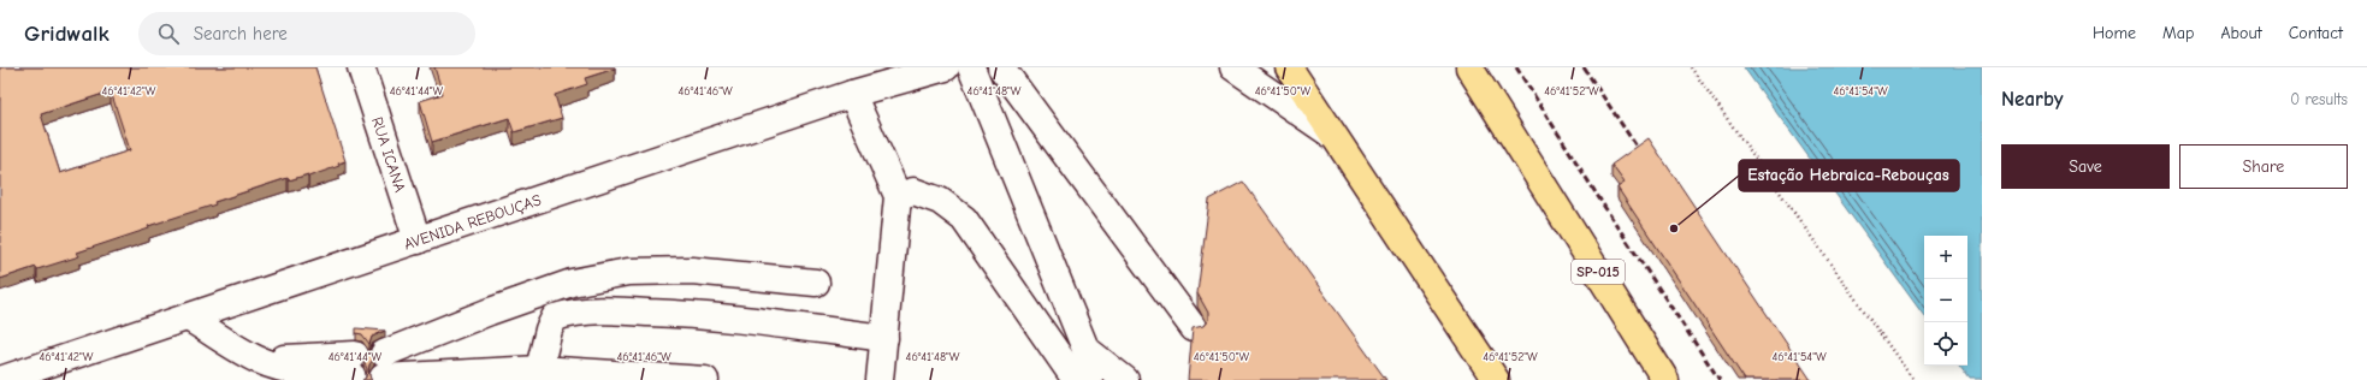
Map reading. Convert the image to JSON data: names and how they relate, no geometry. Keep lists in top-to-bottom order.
{
  "streets": {
    "highway": ["SP-015"],
    "street": ["RUA ICANA", "AVENIDA REBOUÇAS"]
  },
  "crossings": [
    ["RUA ICANA", "AVENIDA REBOUÇAS"]
  ],
  "places": ["Estação Hebraica-Rebouças"],
  "page": {
    "header": "Gridwalk",
    "search": "Search here",
    "nav": [
      "Home",
      "Map",
      "About",
      "Contact"
    ],
    "heading": ["Nearby", "0 results"],
    "buttons": ["Save", "Share"],
    "map_buttons": ["+", "−"]
  },
  "coordinates": [
    "46°41'42\"W",
    "46°41'44\"W",
    "46°41'46\"W",
    "46°41'48\"W",
    "46°41'50\"W",
    "46°41'52\"W",
    "46°41'54\"W"
  ]
}
